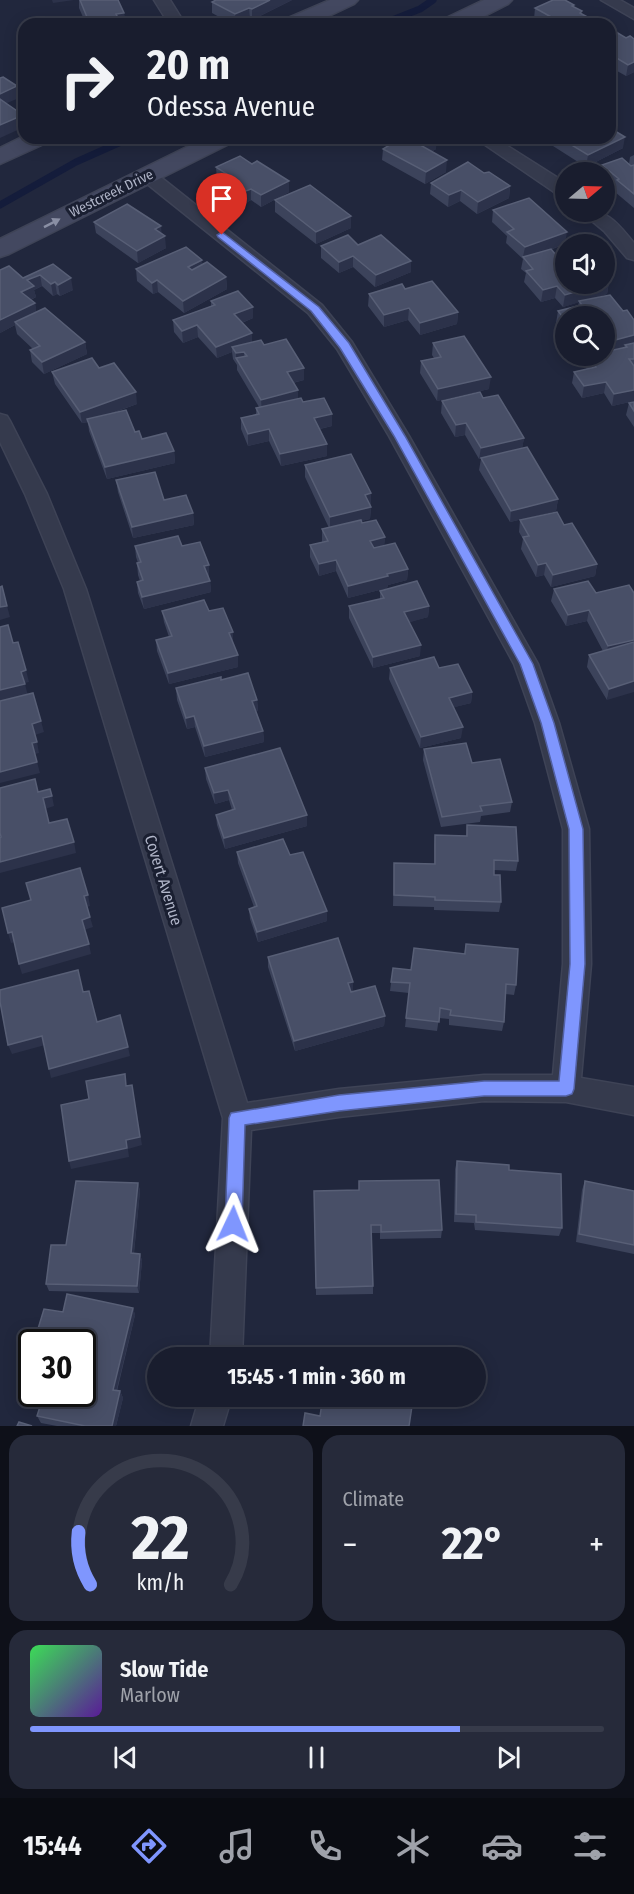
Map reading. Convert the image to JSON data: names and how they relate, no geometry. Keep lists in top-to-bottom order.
{
  "streets": {
    "street": ["Westcreek Drive", "Covert Avenue"]
  },
  "one_way": ["Westcreek Drive"],
  "north": "right",
  "page": {
    "turn": ["20 m", "Odessa Avenue"],
    "limit": "30",
    "trip": "15:45 · 1 min · 360 m",
    "tile": "Climate",
    "heat": ["−", "22°", "+"],
    "song": ["Slow Tide", "Marlow"],
    "tabs": "15:44",
    "gauge": ["22", "km/h"]
  }
}
